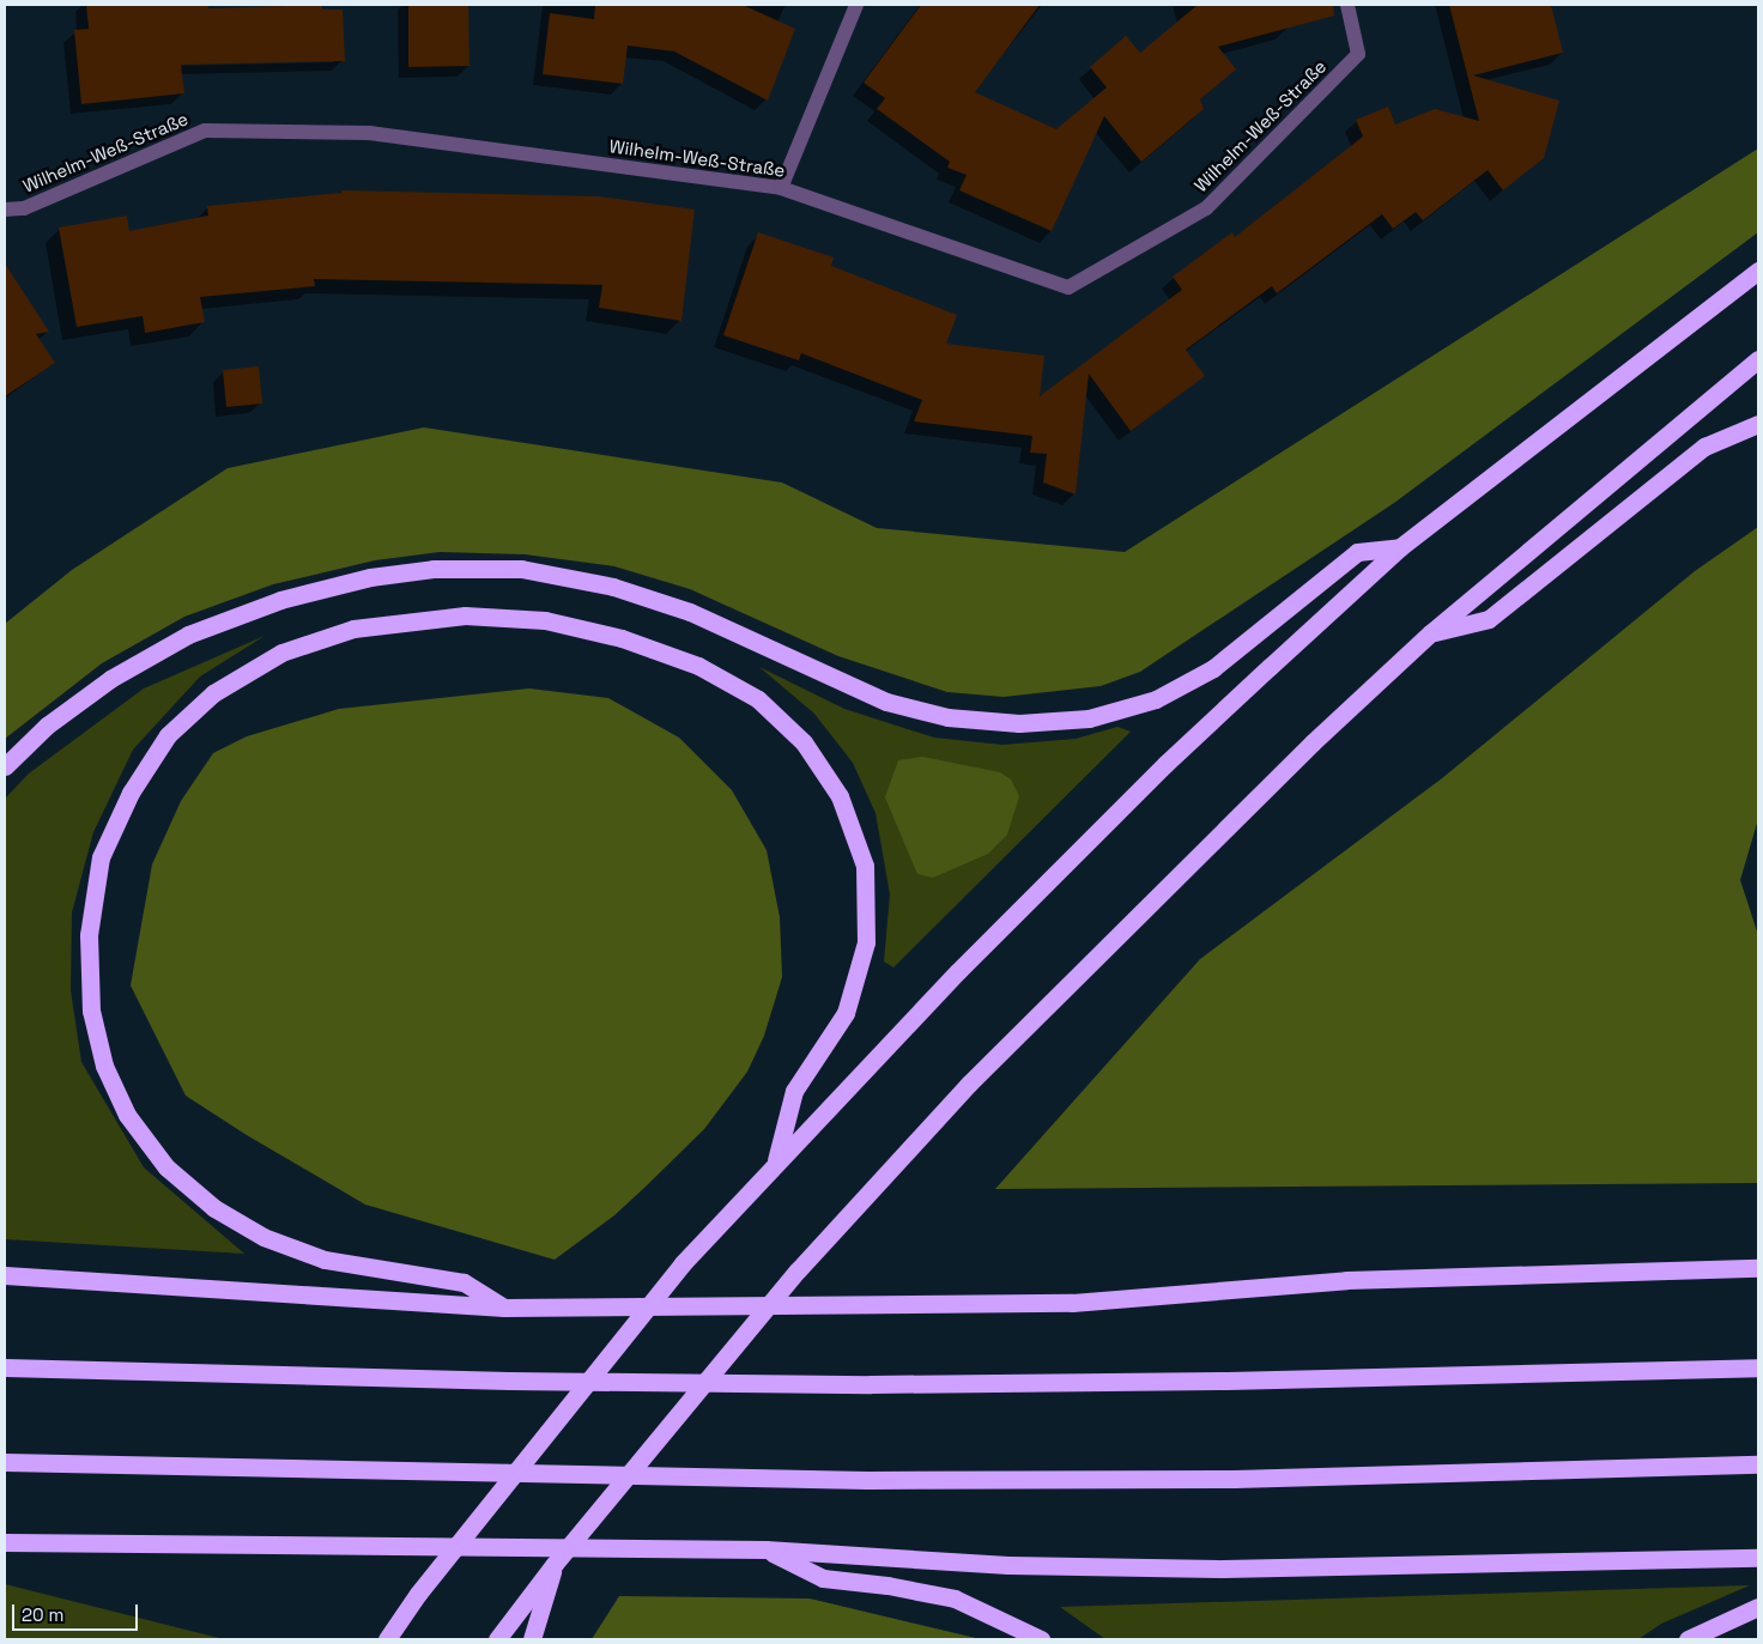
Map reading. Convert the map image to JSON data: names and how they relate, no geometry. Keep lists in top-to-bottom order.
{
  "streets": {
    "street": ["Wilhelm-Weß-Straße"]
  },
  "scale_bar": "20 m"
}
